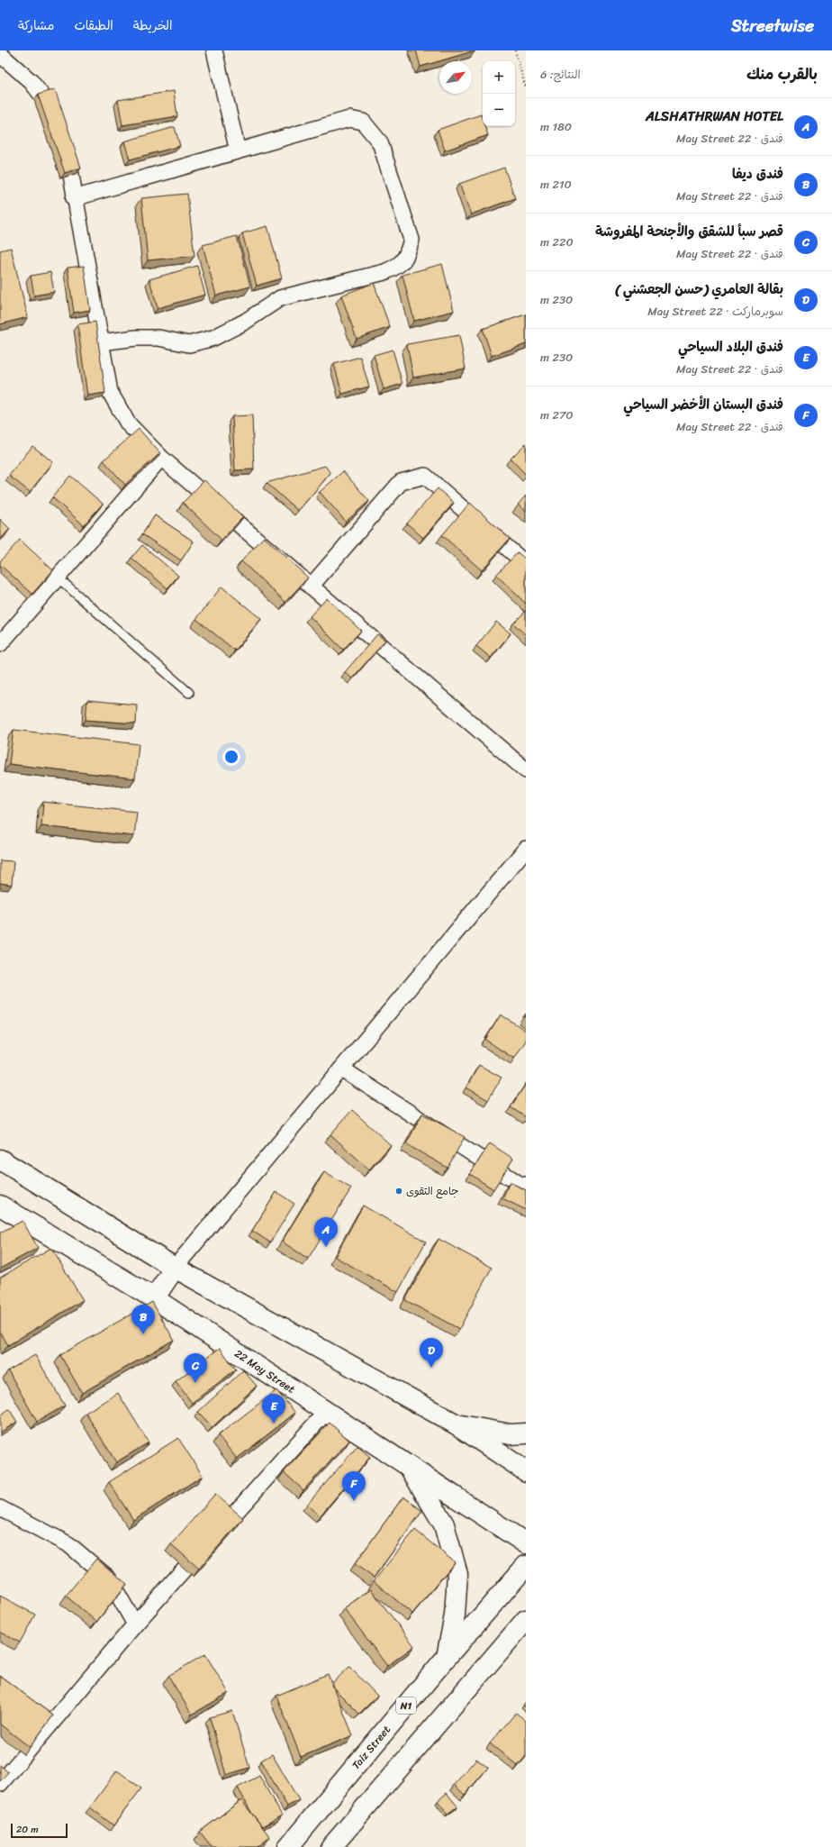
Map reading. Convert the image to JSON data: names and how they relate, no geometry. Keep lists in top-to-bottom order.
{
  "streets": {
    "main road": ["22 May Street", "N1", "Taiz Street"]
  },
  "places": ["جامع التقوى"],
  "scale_bar": "20 m",
  "north": "top right",
  "page": {
    "header": "Streetwise",
    "nav": ["الخريطة", "الطبقات", "مشاركة"],
    "heading": ["بالقرب منك", "النتائج: 6"],
    "map_buttons": ["+", "−"],
    "list": [
      {
        "mark": "A",
        "name": "ALSHATHRWAN HOTEL",
        "note": "فندق · 22 May Street",
        "value": "180 m"
      },
      {
        "mark": "B",
        "name": "فندق ديفا",
        "note": "فندق · 22 May Street",
        "value": "210 m"
      },
      {
        "mark": "C",
        "name": "قصر سبأ للشقق والأجنحة المفروشة",
        "note": "فندق · 22 May Street",
        "value": "220 m"
      },
      {
        "mark": "D",
        "name": "بقالة العامري (حسن الجعشني )",
        "note": "سوبرماركت · 22 May Street",
        "value": "230 m"
      },
      {
        "mark": "E",
        "name": "فندق البلاد السياحي",
        "note": "فندق · 22 May Street",
        "value": "230 m"
      },
      {
        "mark": "F",
        "name": "فندق البستان الأخضر السياحي",
        "note": "فندق · 22 May Street",
        "value": "270 m"
      }
    ],
    "pins": [
      "A",
      "B",
      "D",
      "C",
      "E",
      "F"
    ],
    "scale": "20 m"
  }
}
